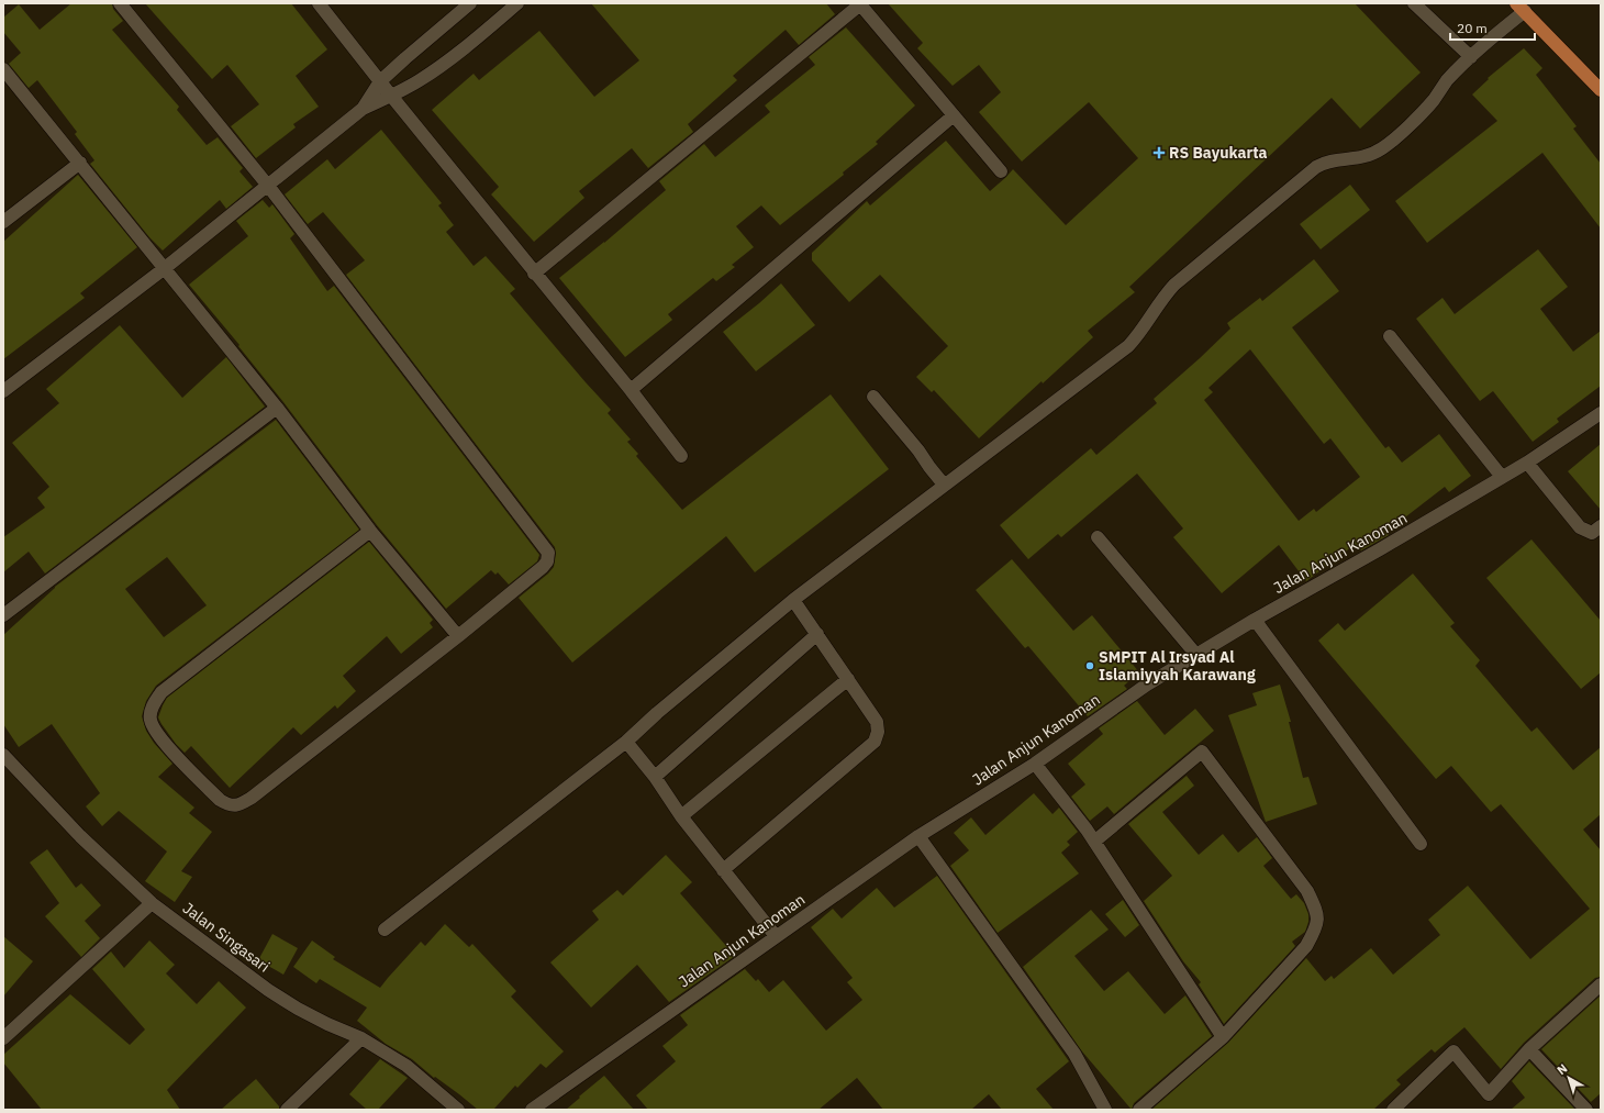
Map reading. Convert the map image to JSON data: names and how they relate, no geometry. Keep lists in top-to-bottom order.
{
  "streets": {
    "street": ["Jalan Anjun Kanoman", "Jalan Singasari"]
  },
  "places": {
    "health": ["RS Bayukarta"],
    "other": ["SMPIT Al Irsyad Al Islamiyyah Karawang"]
  },
  "scale_bar": "20 m",
  "north": "top left"
}
